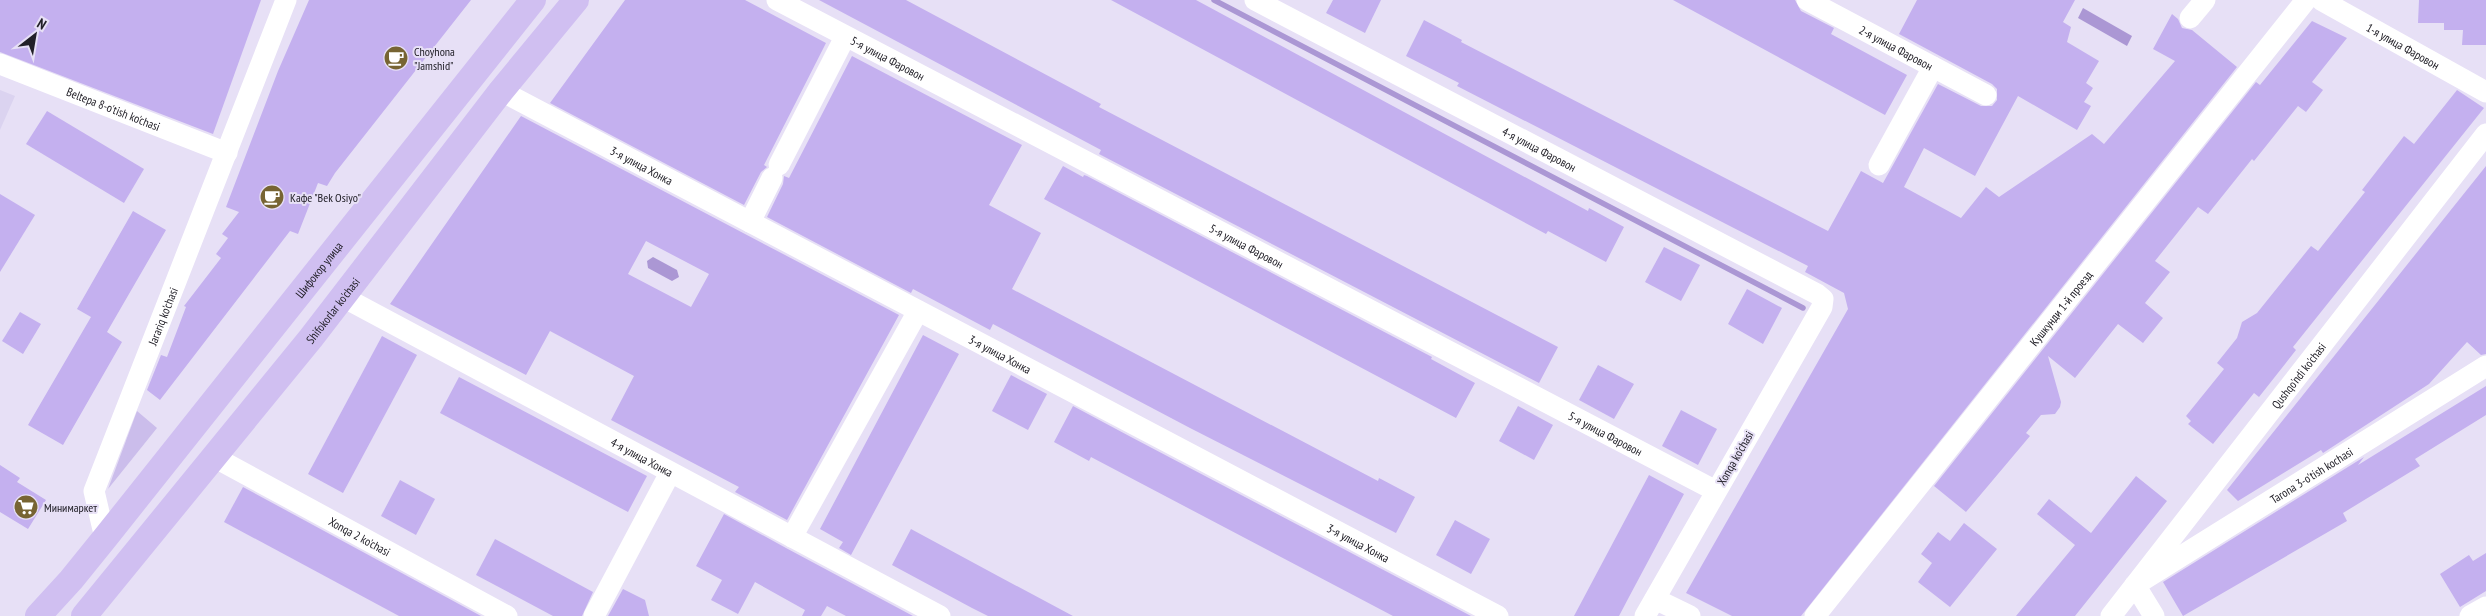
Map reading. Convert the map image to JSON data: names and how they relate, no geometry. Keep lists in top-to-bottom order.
{
  "streets": {
    "main road": ["Шифокор улица", "Shifokorlar ko'chasi"],
    "street": [
      "1-я улица Фаровон",
      "2-я улица Фаровон",
      "5-я улица Фаровон",
      "Beltepa 8-o'tish ko'chasi",
      "4-я улица Фаровон",
      "3-я улица Хонка",
      "Кушкунди 1-й проезд",
      "Jarariq ko'chasi",
      "Qushqo'ndi ko'chasi",
      "4-я улица Хонка",
      "Xonqa ko'chasi",
      "Tarona 3-o'tish kochasi",
      "Xonqa 2 ko'chasi"
    ]
  },
  "crossings": [
    ["5-я улица Фаровон", "Xonqa ko'chasi"],
    ["Beltepa 8-o'tish ko'chasi", "Jarariq ko'chasi"],
    ["4-я улица Фаровон", "Xonqa ko'chasi"],
    ["3-я улица Хонка", "Shifokorlar ko'chasi"],
    ["Шифокор улица", "Jarariq ko'chasi"],
    ["Shifokorlar ko'chasi", "4-я улица Хонка"],
    ["Shifokorlar ko'chasi", "Xonqa 2 ko'chasi"],
    ["Qushqo'ndi ko'chasi", "Tarona 3-o'tish kochasi"]
  ],
  "places": {
    "cafe": ["Choyhona \"Jamshid\"", "Кафе \"Bek Osiyo\""],
    "supermarket": ["Минимаркет"]
  },
  "north": "top right"
}
